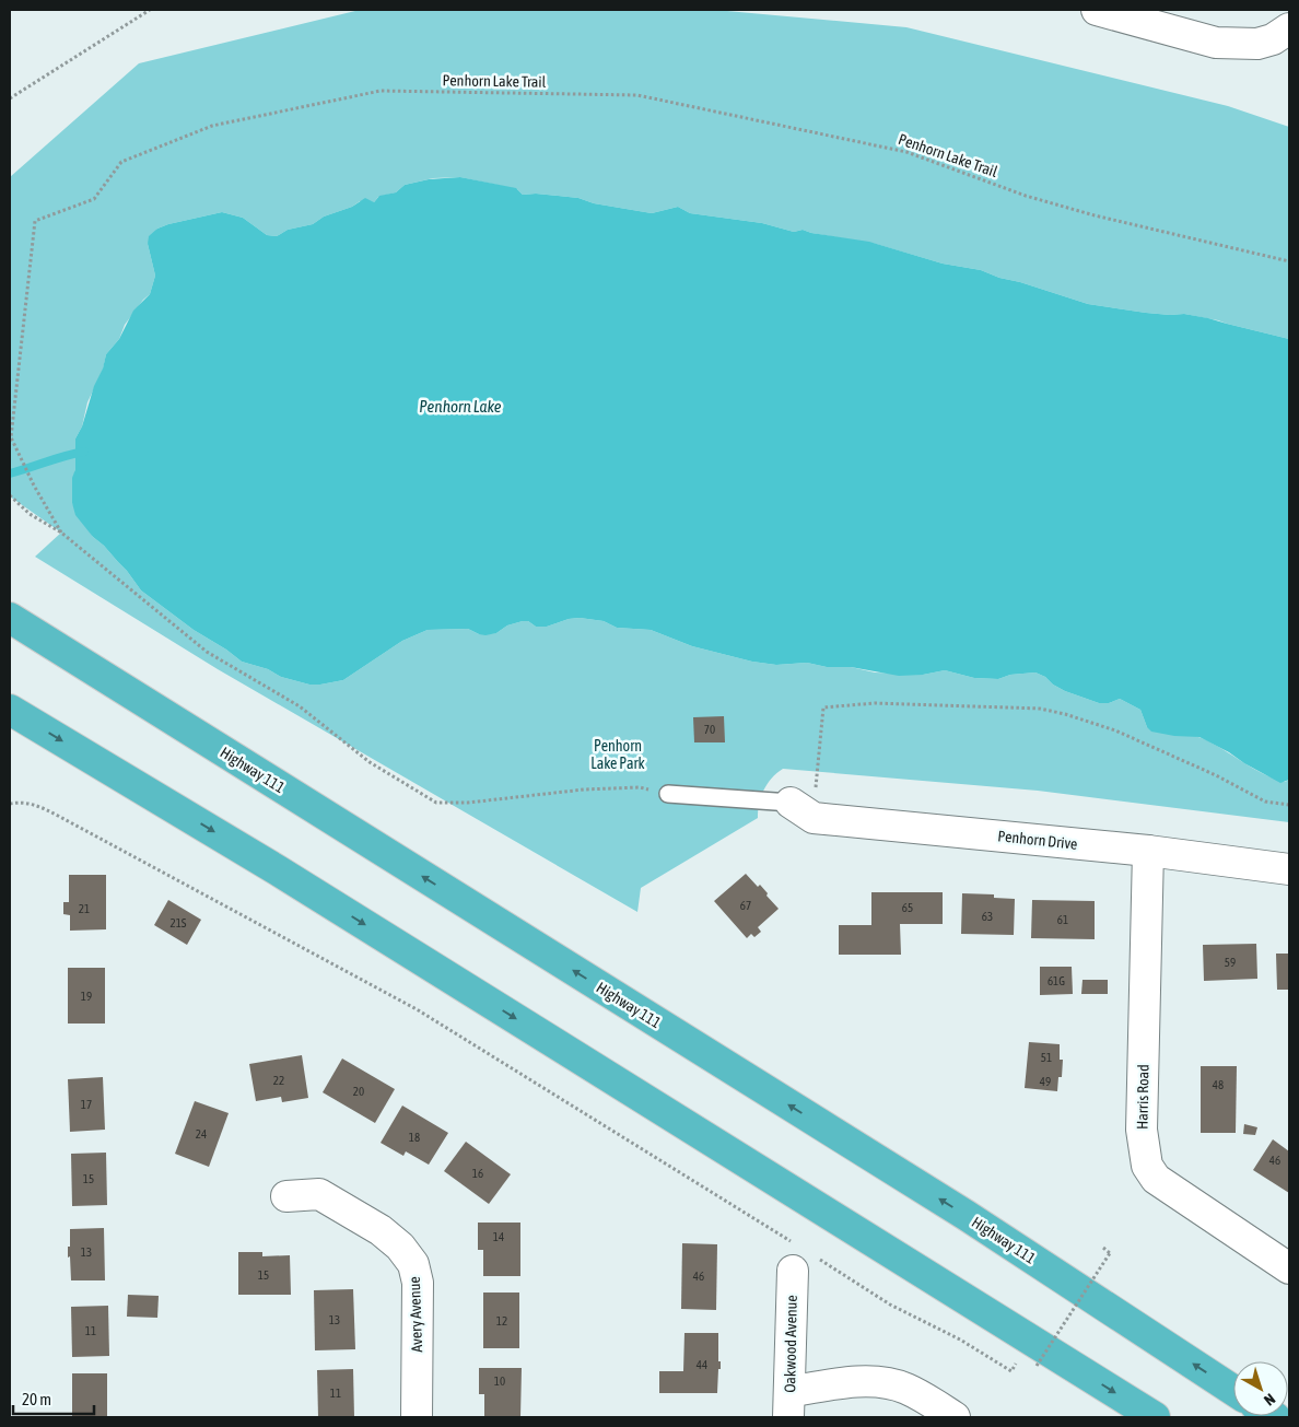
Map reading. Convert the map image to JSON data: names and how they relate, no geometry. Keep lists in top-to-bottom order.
{
  "streets": {
    "highway": ["Highway 111"],
    "street": [
      "Penhorn Drive",
      "Harris Road",
      "Avery Avenue",
      "Oakwood Avenue"
    ],
    "path": ["Penhorn Lake Trail"]
  },
  "crossings": [
    ["Penhorn Drive", "Harris Road"]
  ],
  "water": ["Penhorn Lake"],
  "parks": ["Penhorn Lake Park"],
  "house_numbers": [
    "70",
    "67",
    "65",
    "21",
    "63",
    "61",
    "21S",
    "59",
    "61G",
    "19",
    "51",
    "22",
    "49",
    "48",
    "20",
    "17",
    "24",
    "18",
    "46",
    "16",
    "15",
    "14",
    "13",
    "15",
    "46",
    "13",
    "12",
    "11",
    "44",
    "10",
    "11"
  ],
  "scale_bar": "20 m",
  "north": "bottom right"
}
